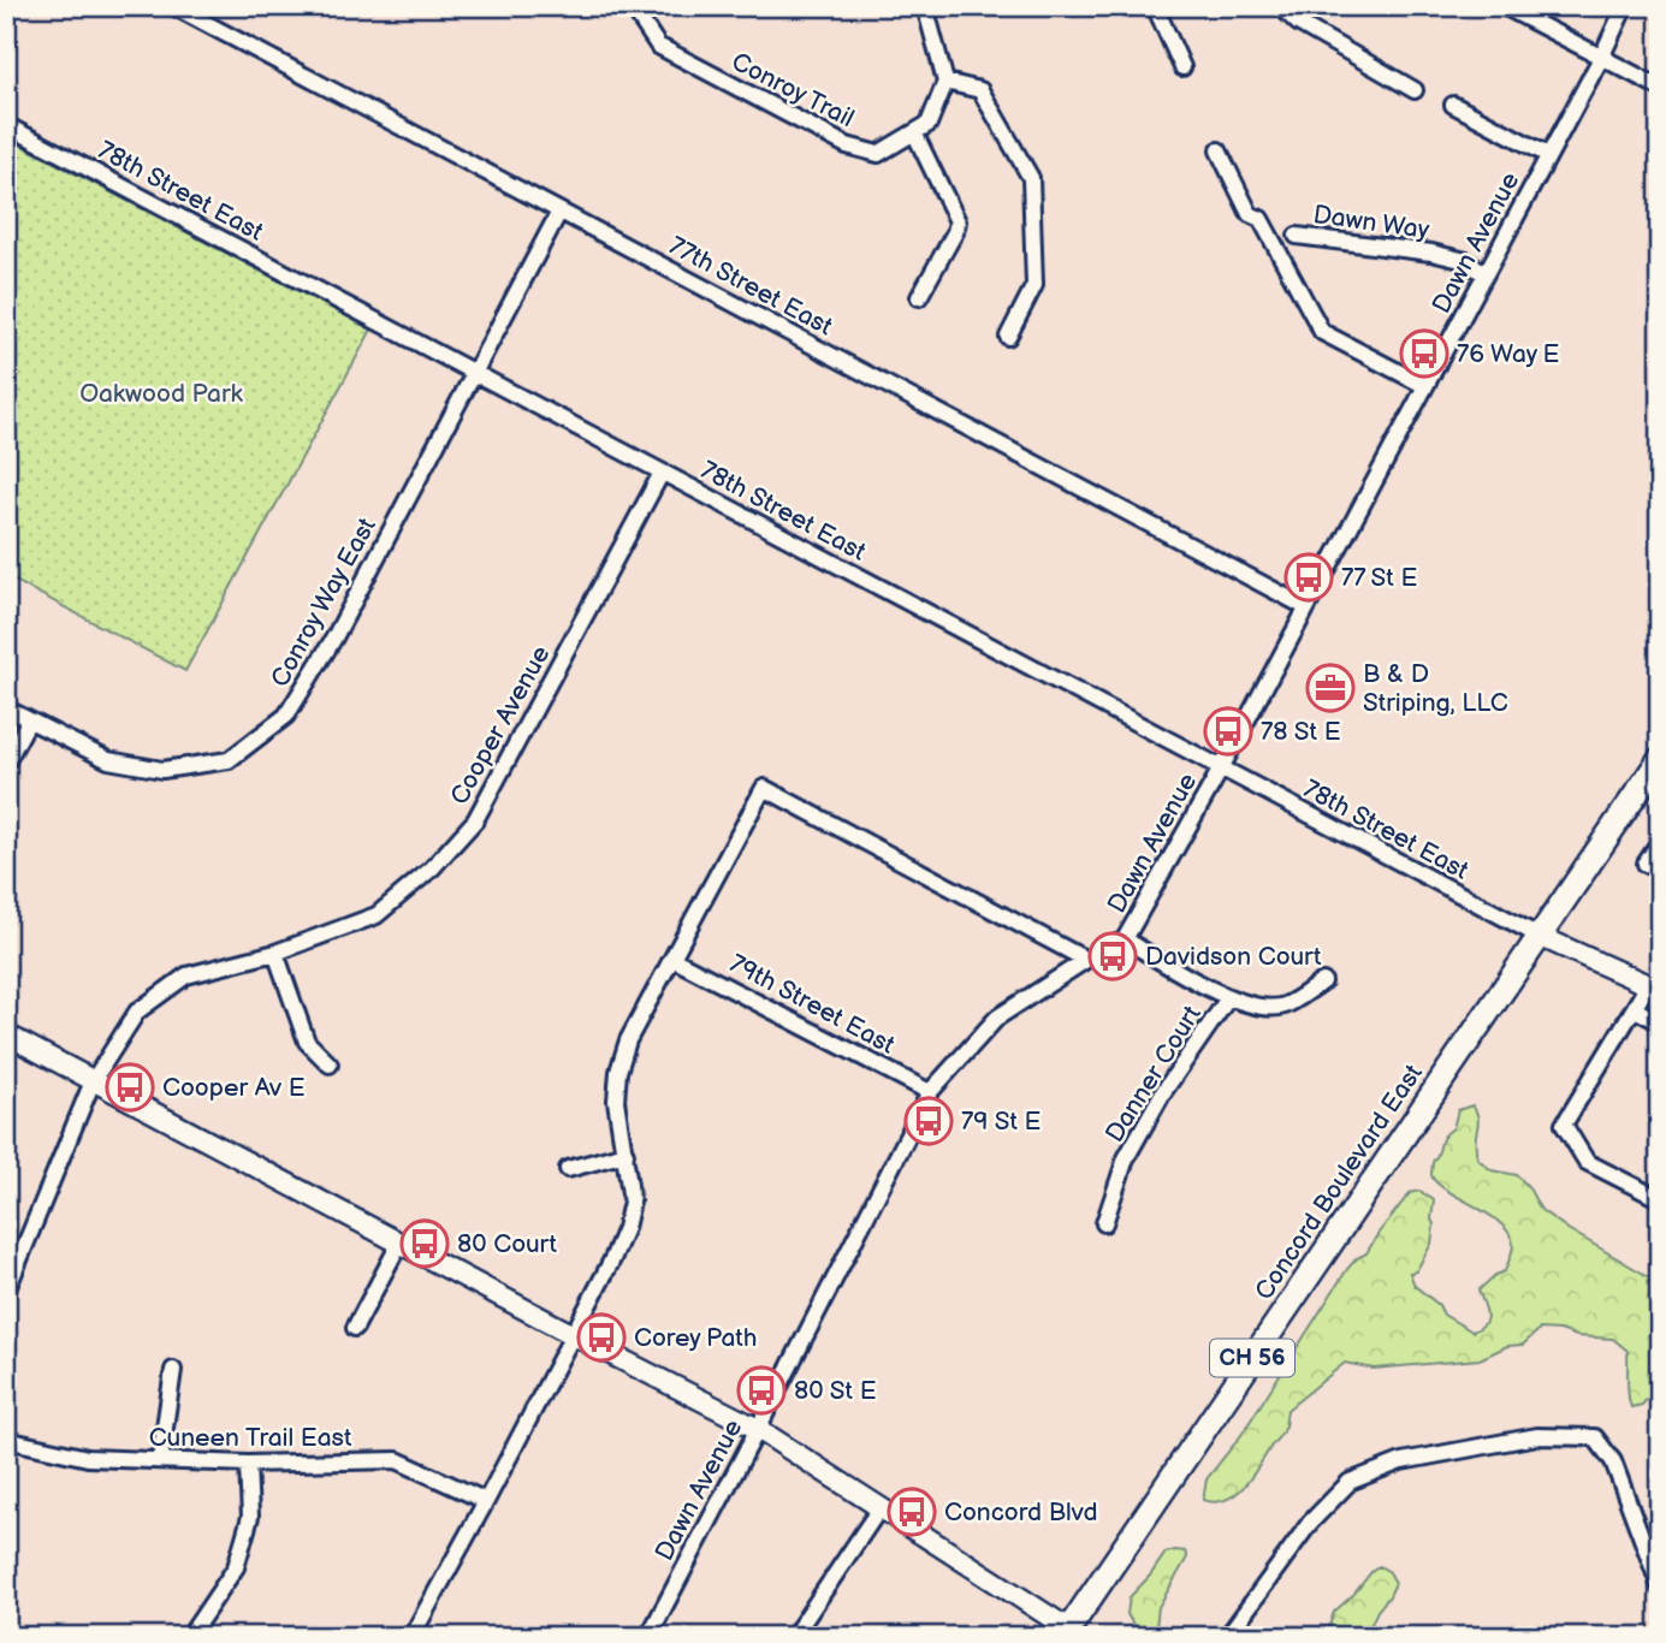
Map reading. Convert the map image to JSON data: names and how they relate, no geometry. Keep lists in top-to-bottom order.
{
  "streets": {
    "main road": ["Concord Boulevard East", "CH 56"],
    "street": [
      "Conroy Trail",
      "78th Street East",
      "Dawn Way",
      "Dawn Avenue",
      "77th Street East",
      "Conroy Way East",
      "Cooper Avenue",
      "79th Street East",
      "Danner Court",
      "Cuneen Trail East"
    ]
  },
  "crossings": [
    ["78th Street East", "Dawn Avenue"],
    ["78th Street East", "Conroy Way East"],
    ["78th Street East", "Cooper Avenue"],
    ["78th Street East", "Concord Boulevard East"],
    ["Dawn Way", "Dawn Avenue"],
    ["Dawn Avenue", "77th Street East"],
    ["Dawn Avenue", "79th Street East"],
    ["77th Street East", "Conroy Way East"]
  ],
  "parks": ["Oakwood Park"],
  "places": {
    "bus stop": [
      "76 Way E",
      "77 St E",
      "78 St E",
      "Davidson Court",
      "Cooper Av E",
      "79 St E",
      "80 Court",
      "Corey Path",
      "80 St E",
      "Concord Blvd"
    ],
    "office": ["B & D Striping, LLC"]
  }
}
